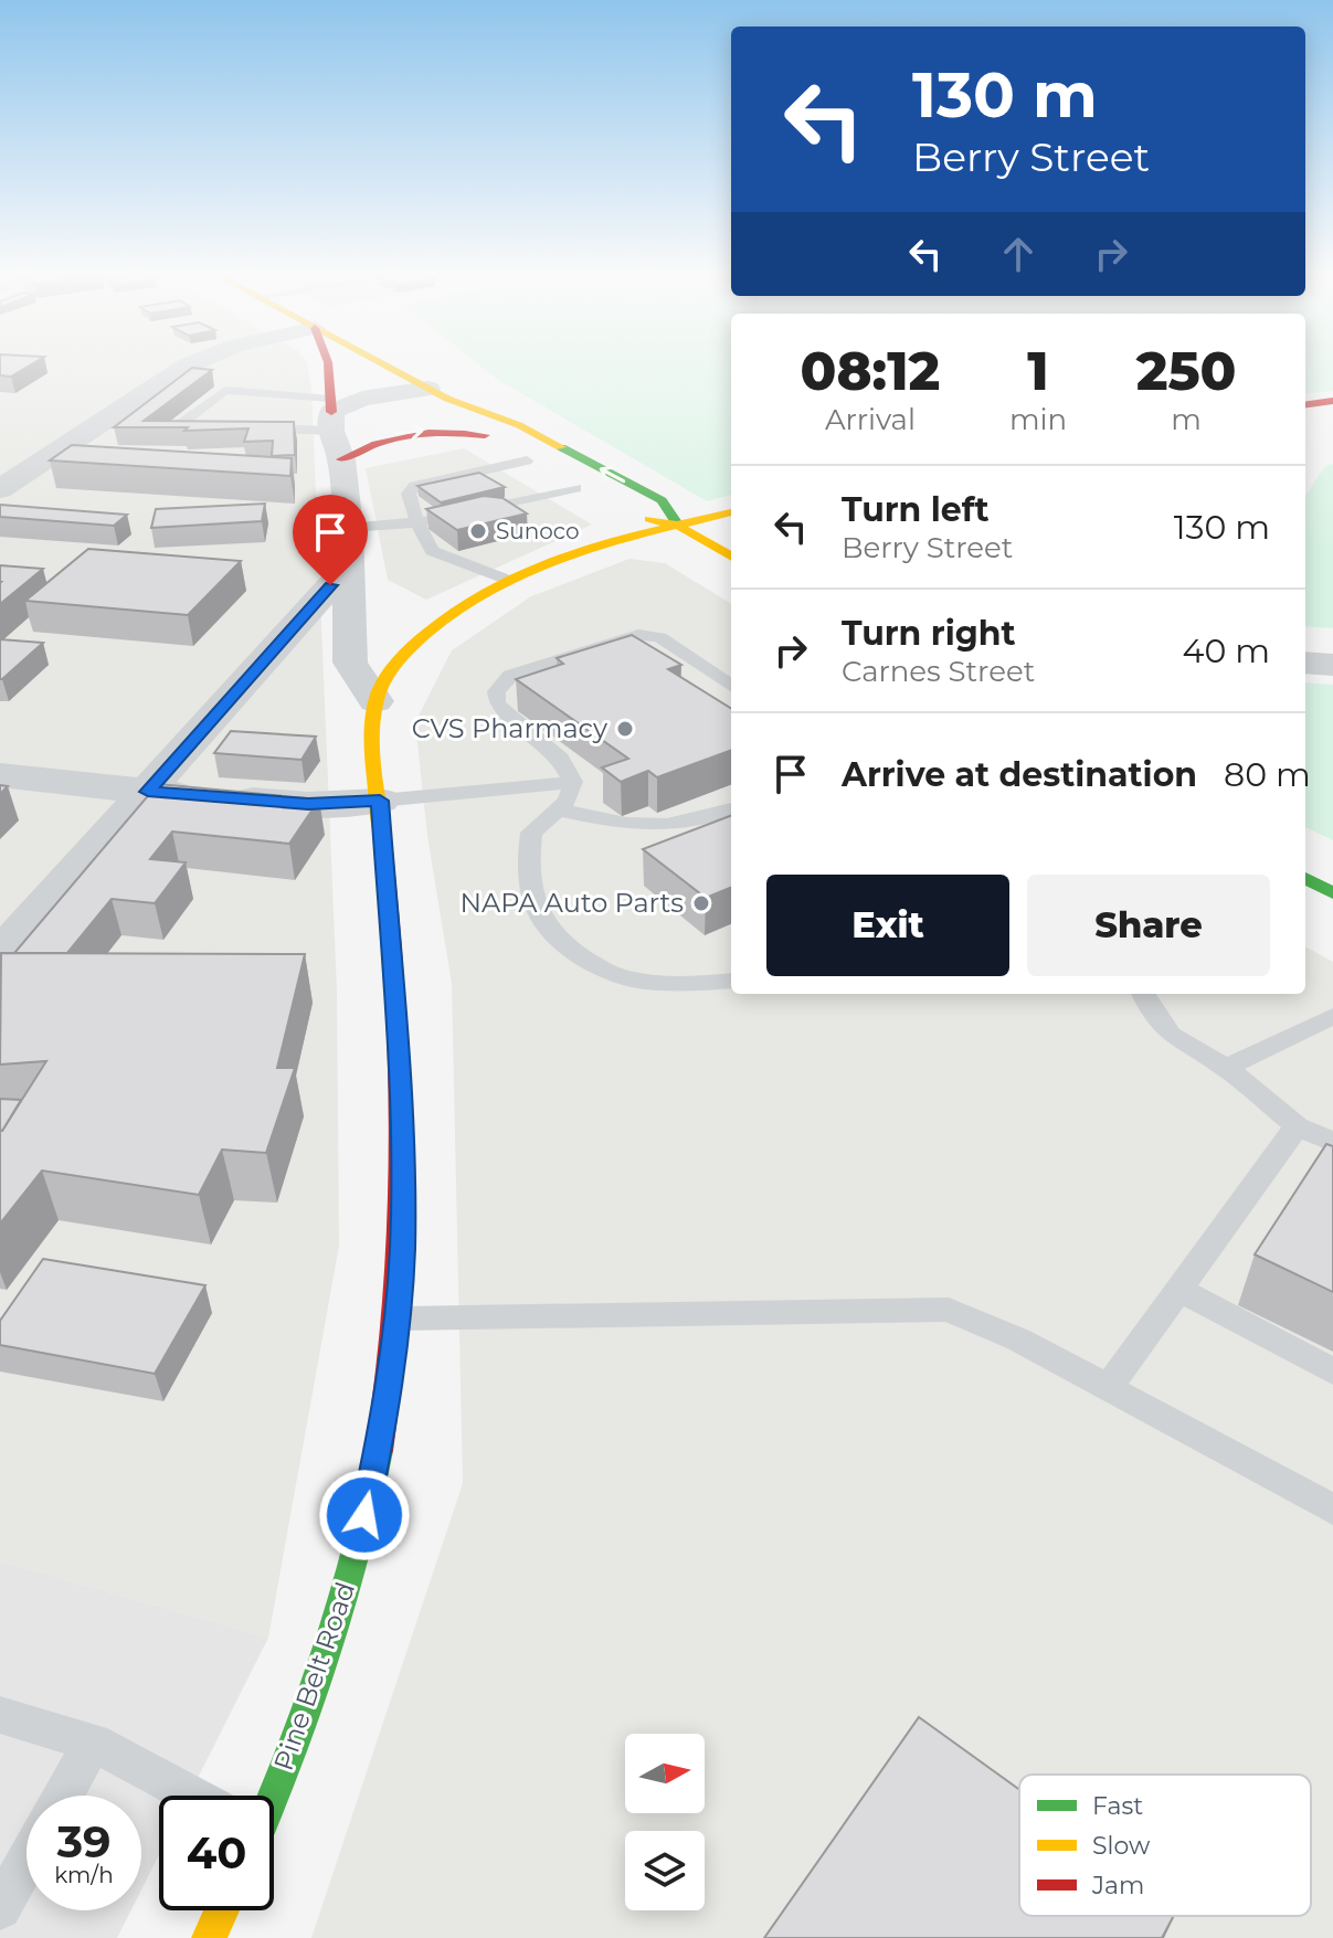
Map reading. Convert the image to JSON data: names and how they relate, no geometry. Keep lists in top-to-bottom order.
{
  "streets": {
    "main road": ["Pine Belt Road"]
  },
  "places": ["Sunoco", "CVS Pharmacy", "NAPA Auto Parts"],
  "legend": ["Fast", "Slow", "Jam"],
  "north": "right",
  "page": {
    "turn": ["130 m", "Berry Street"],
    "eta": [
      "08:12",
      "Arrival",
      "1",
      "min",
      "250",
      "m"
    ],
    "list": [
      {
        "name": "Turn left",
        "note": "Berry Street",
        "value": "130 m"
      },
      {
        "name": "Turn right",
        "note": "Carnes Street",
        "value": "40 m"
      },
      {
        "name": "Arrive at destination",
        "value": "80 m"
      }
    ],
    "buttons": ["Exit", "Share"],
    "speed": "39 km/h",
    "limit": "40"
  }
}
